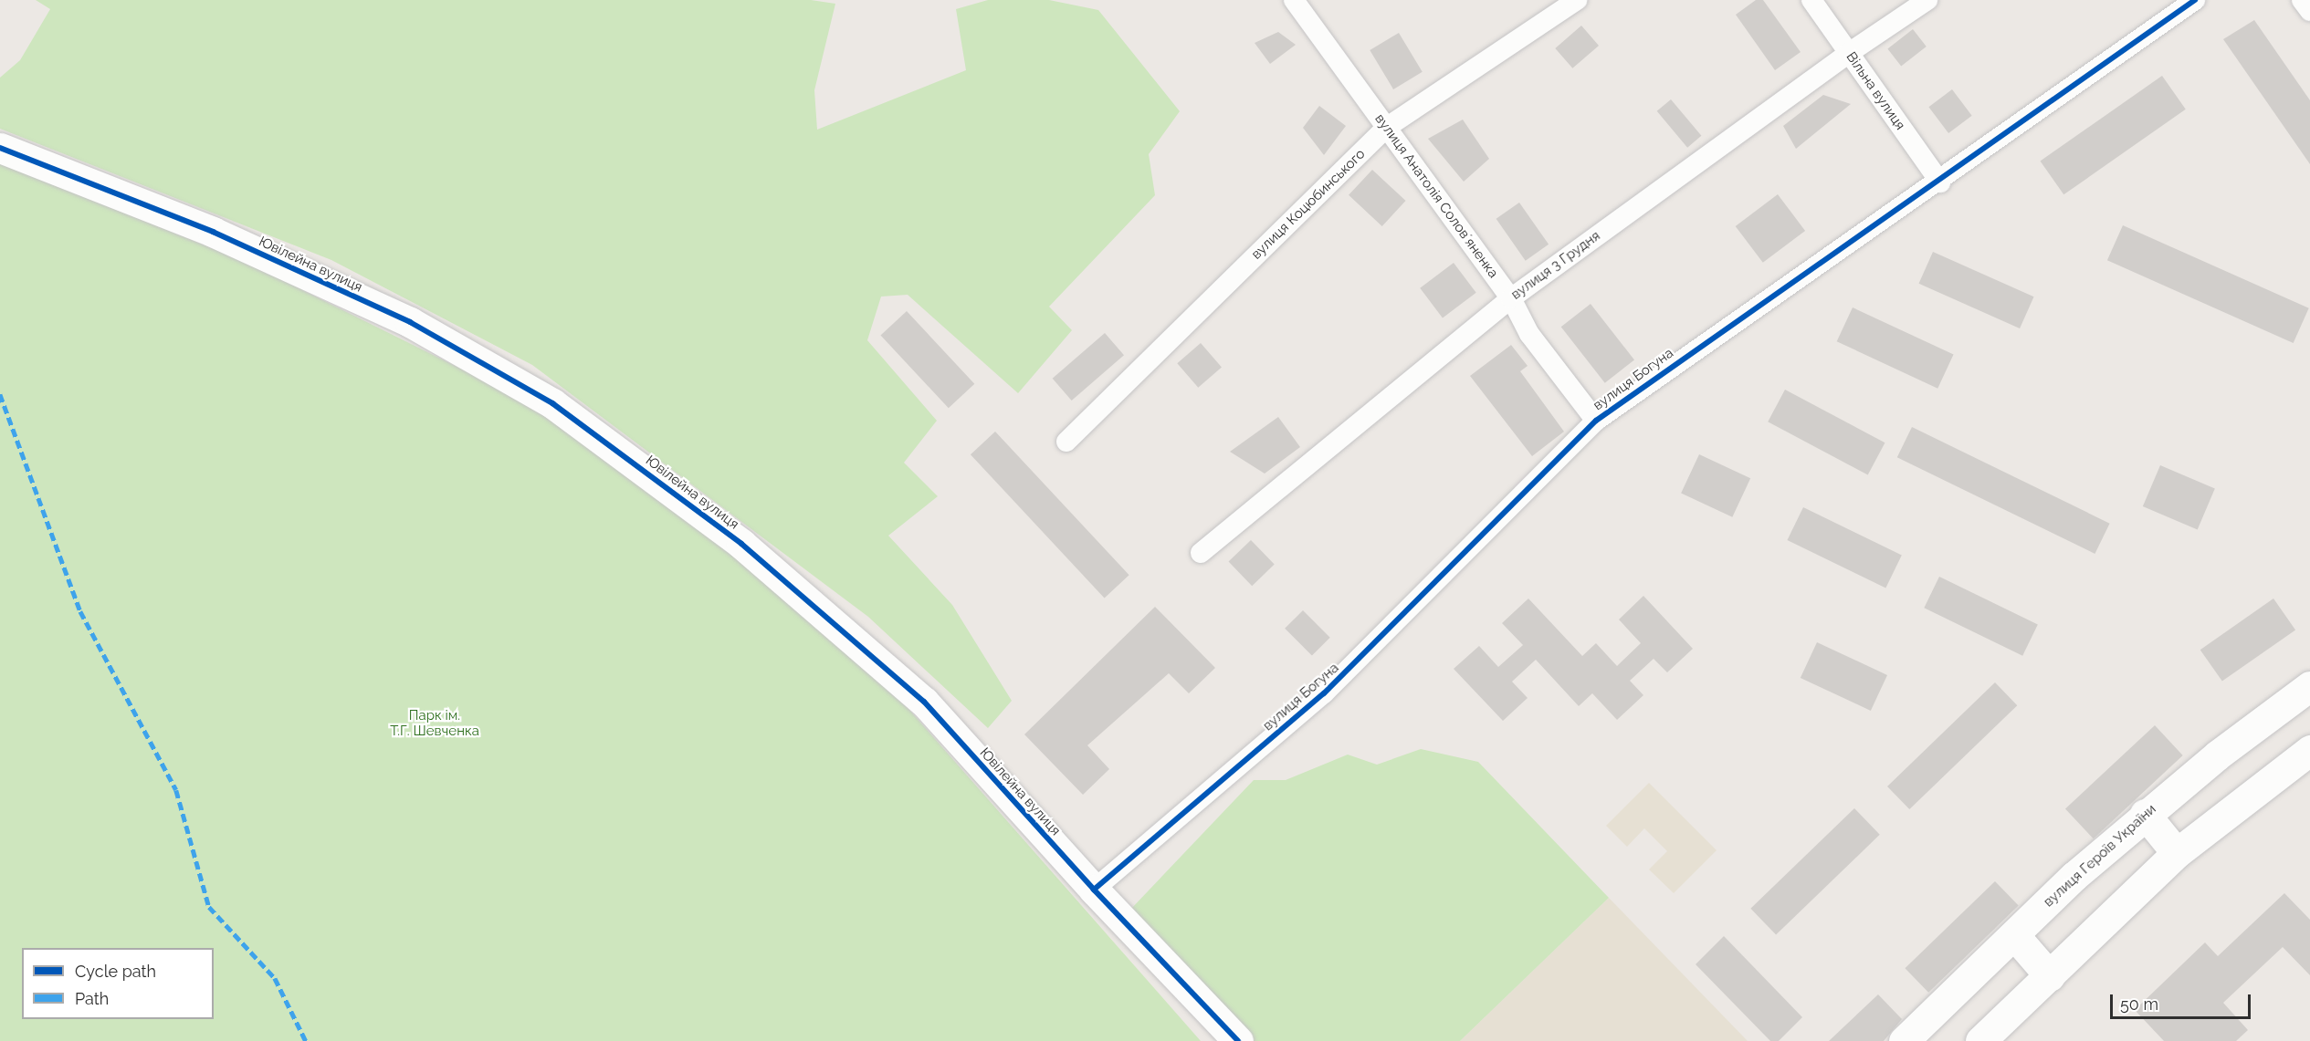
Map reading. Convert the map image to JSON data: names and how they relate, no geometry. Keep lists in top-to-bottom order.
{
  "streets": {
    "street": [
      "Вільна вулиця",
      "вулиця Анатолія Соловʼяненка",
      "вулиця Коцюбинського",
      "Ювілейна вулиця",
      "вулиця 3 Грудня",
      "вулиця Богуна",
      "вулиця Героїв України"
    ]
  },
  "crossings": [
    ["Вільна вулиця", "вулиця 3 Грудня"],
    ["Вільна вулиця", "вулиця Богуна"],
    ["вулиця Анатолія Соловʼяненка", "вулиця Коцюбинського"],
    ["вулиця Анатолія Соловʼяненка", "вулиця 3 Грудня"],
    ["вулиця Анатолія Соловʼяненка", "вулиця Богуна"],
    ["Ювілейна вулиця", "вулиця Богуна"]
  ],
  "parks": ["Парк ім. Т.Г. Шевченка"],
  "legend": ["Cycle path", "Path"],
  "scale_bar": "50 m"
}
